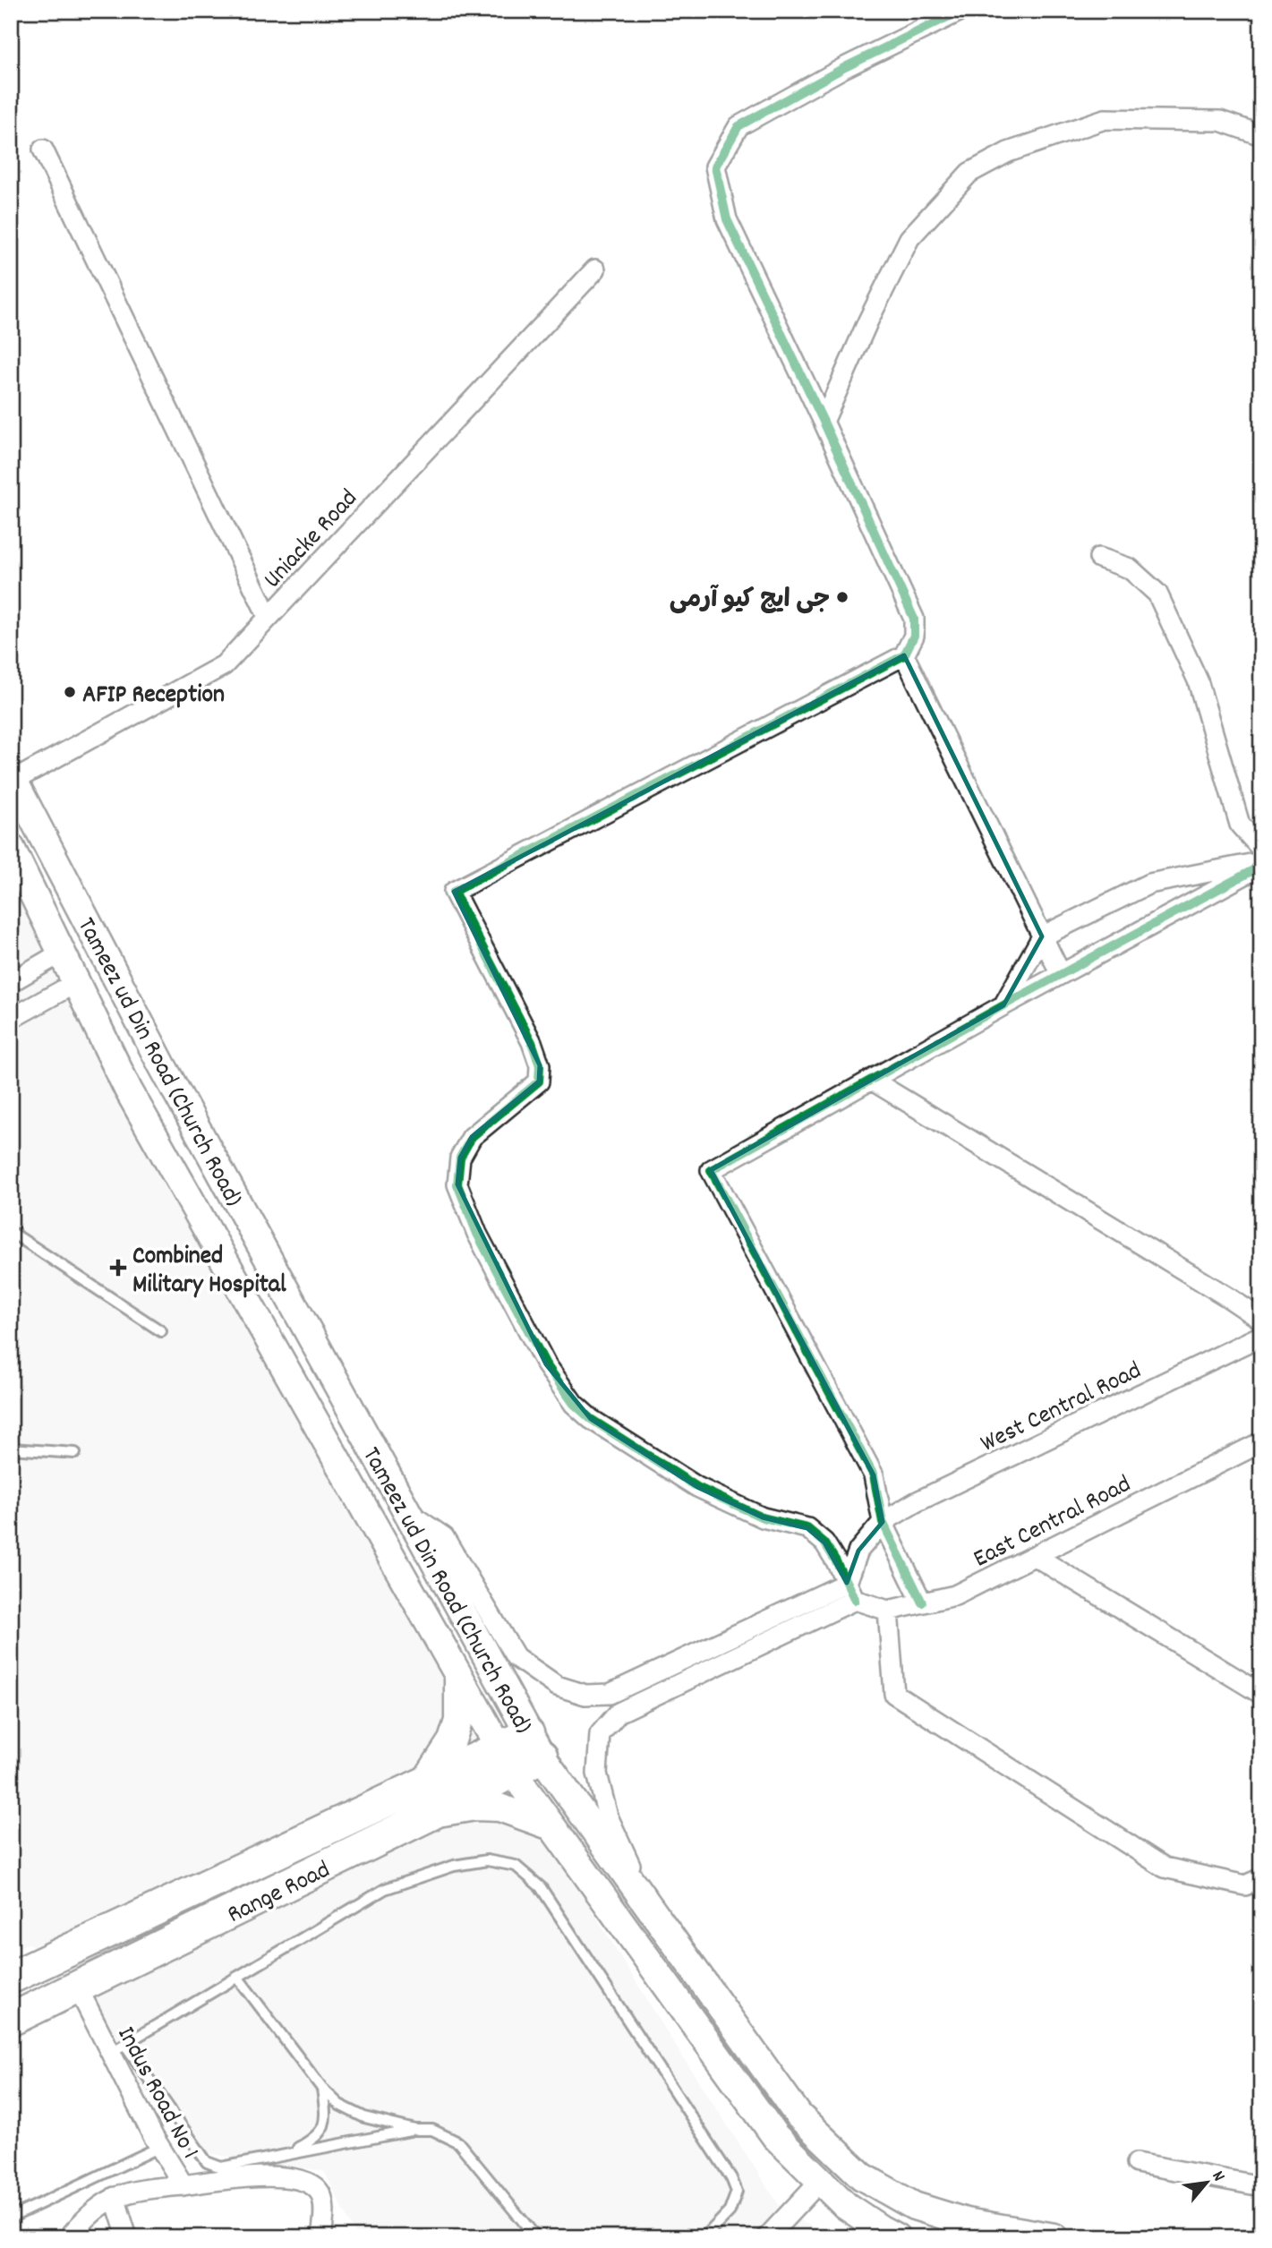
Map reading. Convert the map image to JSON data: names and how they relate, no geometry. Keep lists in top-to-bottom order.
{
  "streets": {
    "main road": ["Tameez ud Din Road (Church Road)", "Range Road"],
    "street": [
      "Uniacke Road",
      "West Central Road",
      "East Central Road",
      "Indus Road No 1"
    ]
  },
  "crossings": [
    ["Uniacke Road", "Tameez ud Din Road (Church Road)"],
    ["Tameez ud Din Road (Church Road)", "Range Road"],
    ["Range Road", "Indus Road No 1"]
  ],
  "places": {
    "other": ["جی ایچ کیو آرمی", "AFIP Reception"],
    "health": ["Combined Military Hospital"]
  },
  "north": "top right"
}
